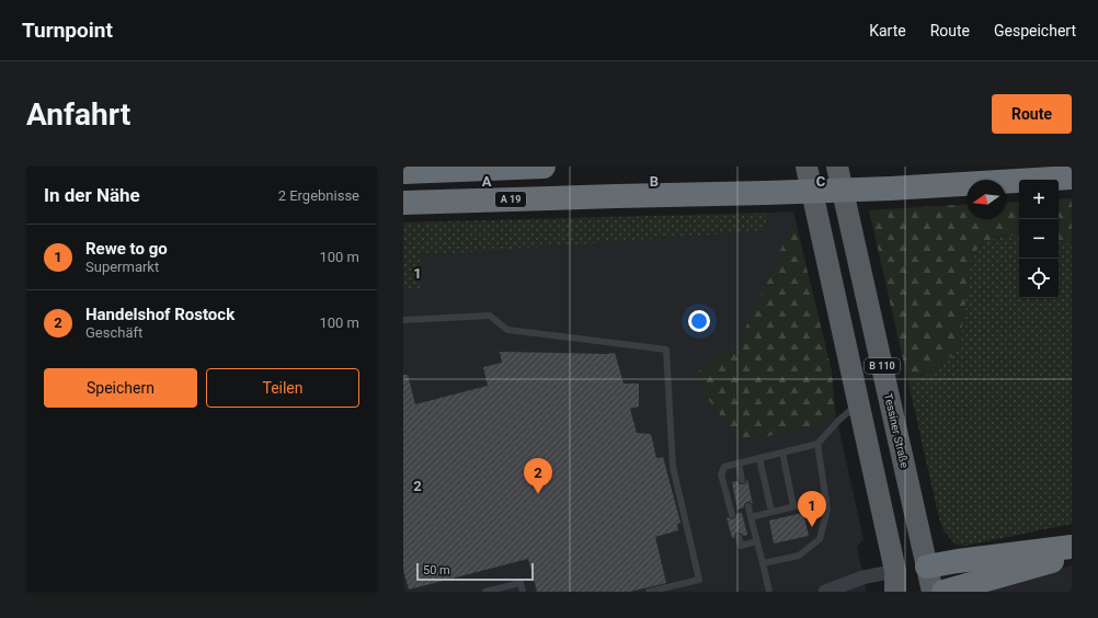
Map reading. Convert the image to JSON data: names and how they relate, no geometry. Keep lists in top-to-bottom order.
{
  "streets": {
    "highway": ["A 19"],
    "main road": ["B 110", "Tessiner Straße"]
  },
  "scale_bar": "50 m",
  "north": "left",
  "page": {
    "header": "Turnpoint",
    "nav": ["Karte", "Route", "Gespeichert"],
    "buttons": [
      "Route",
      ["Speichern", "Teilen"]
    ],
    "title": "Anfahrt",
    "heading": ["In der Nähe", "2 Ergebnisse"],
    "map_buttons": ["+", "−"],
    "list": [
      {
        "mark": "1",
        "name": "Rewe to go",
        "note": "Supermarkt",
        "value": "100 m"
      },
      {
        "mark": "2",
        "name": "Handelshof Rostock",
        "note": "Geschäft",
        "value": "100 m"
      }
    ],
    "pins": ["2", "1"],
    "scale": "50 m"
  },
  "grid": {
    "columns": ["A", "B", "C"],
    "rows": ["1", "2"]
  }
}
